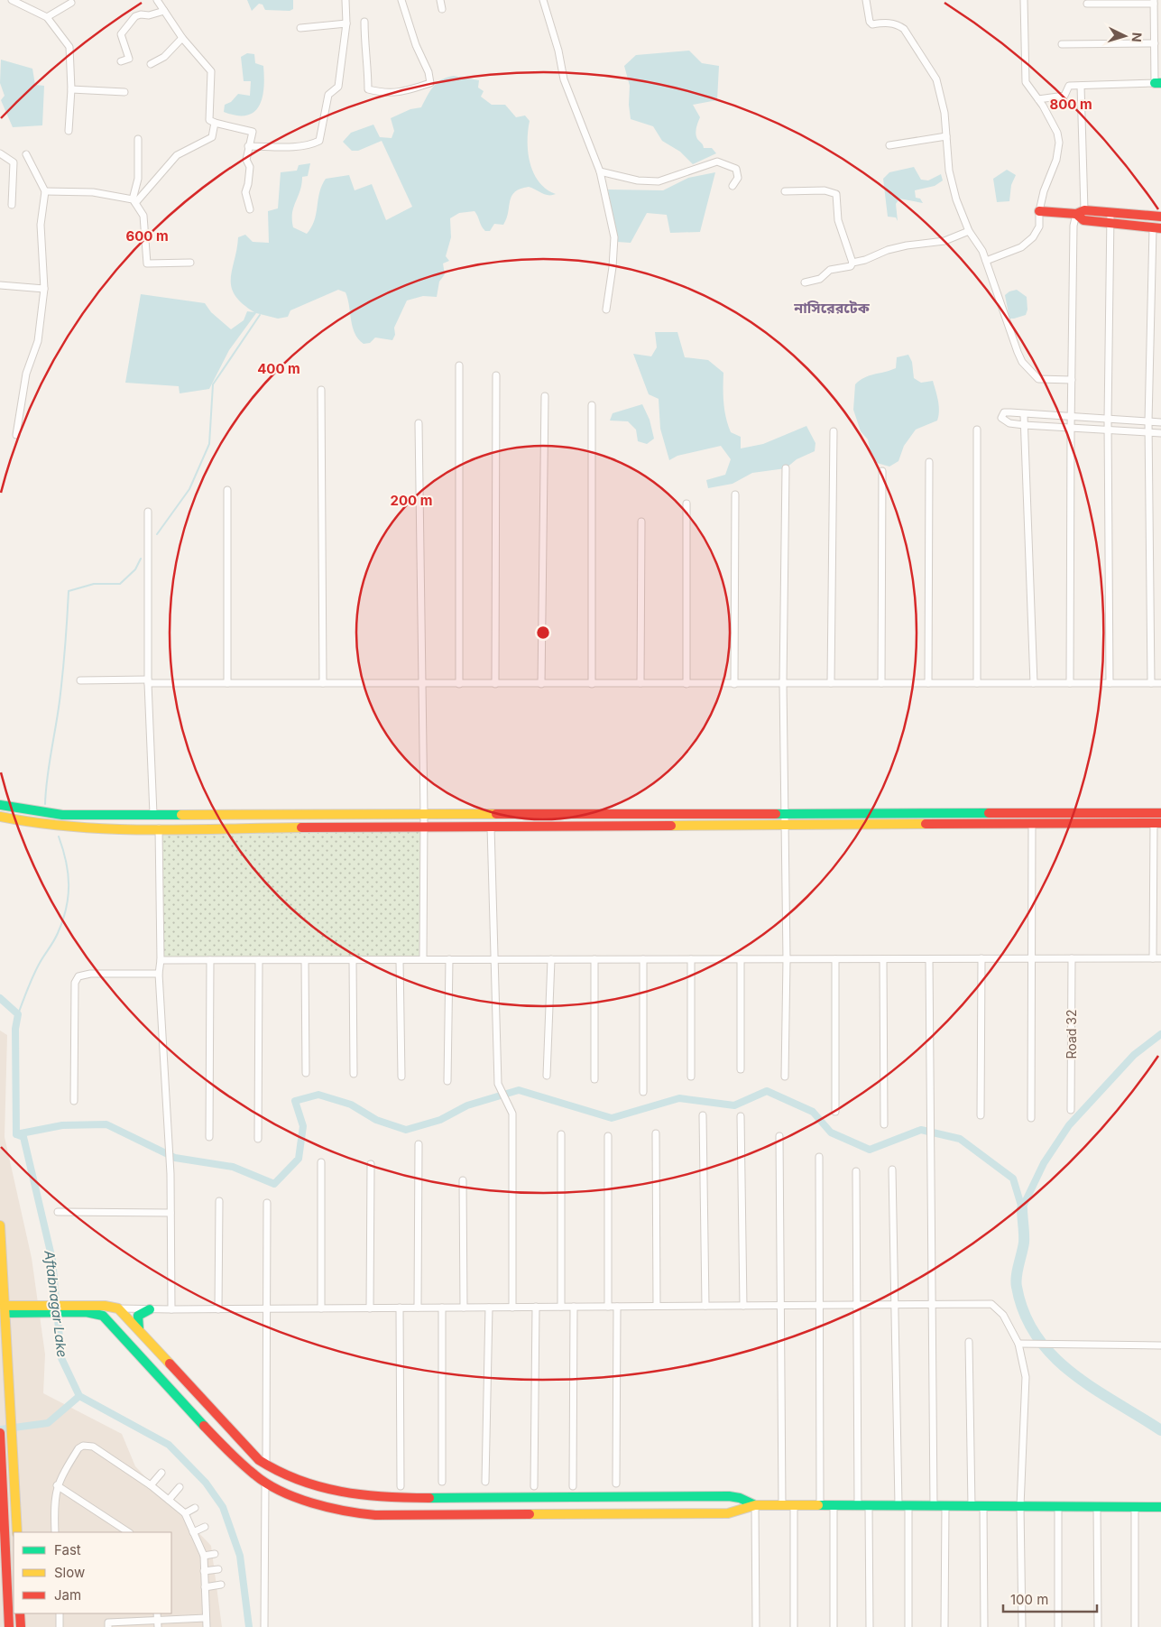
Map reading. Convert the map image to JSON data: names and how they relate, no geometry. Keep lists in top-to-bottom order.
{
  "streets": {
    "street": ["Road 32"]
  },
  "districts": ["নাসিরেরটেক"],
  "water": ["Aftabnagar Lake"],
  "legend": ["Fast", "Slow", "Jam"],
  "scale_bar": "100 m",
  "north": "right",
  "rings": [
    "800 m",
    "600 m",
    "400 m",
    "200 m"
  ]
}
